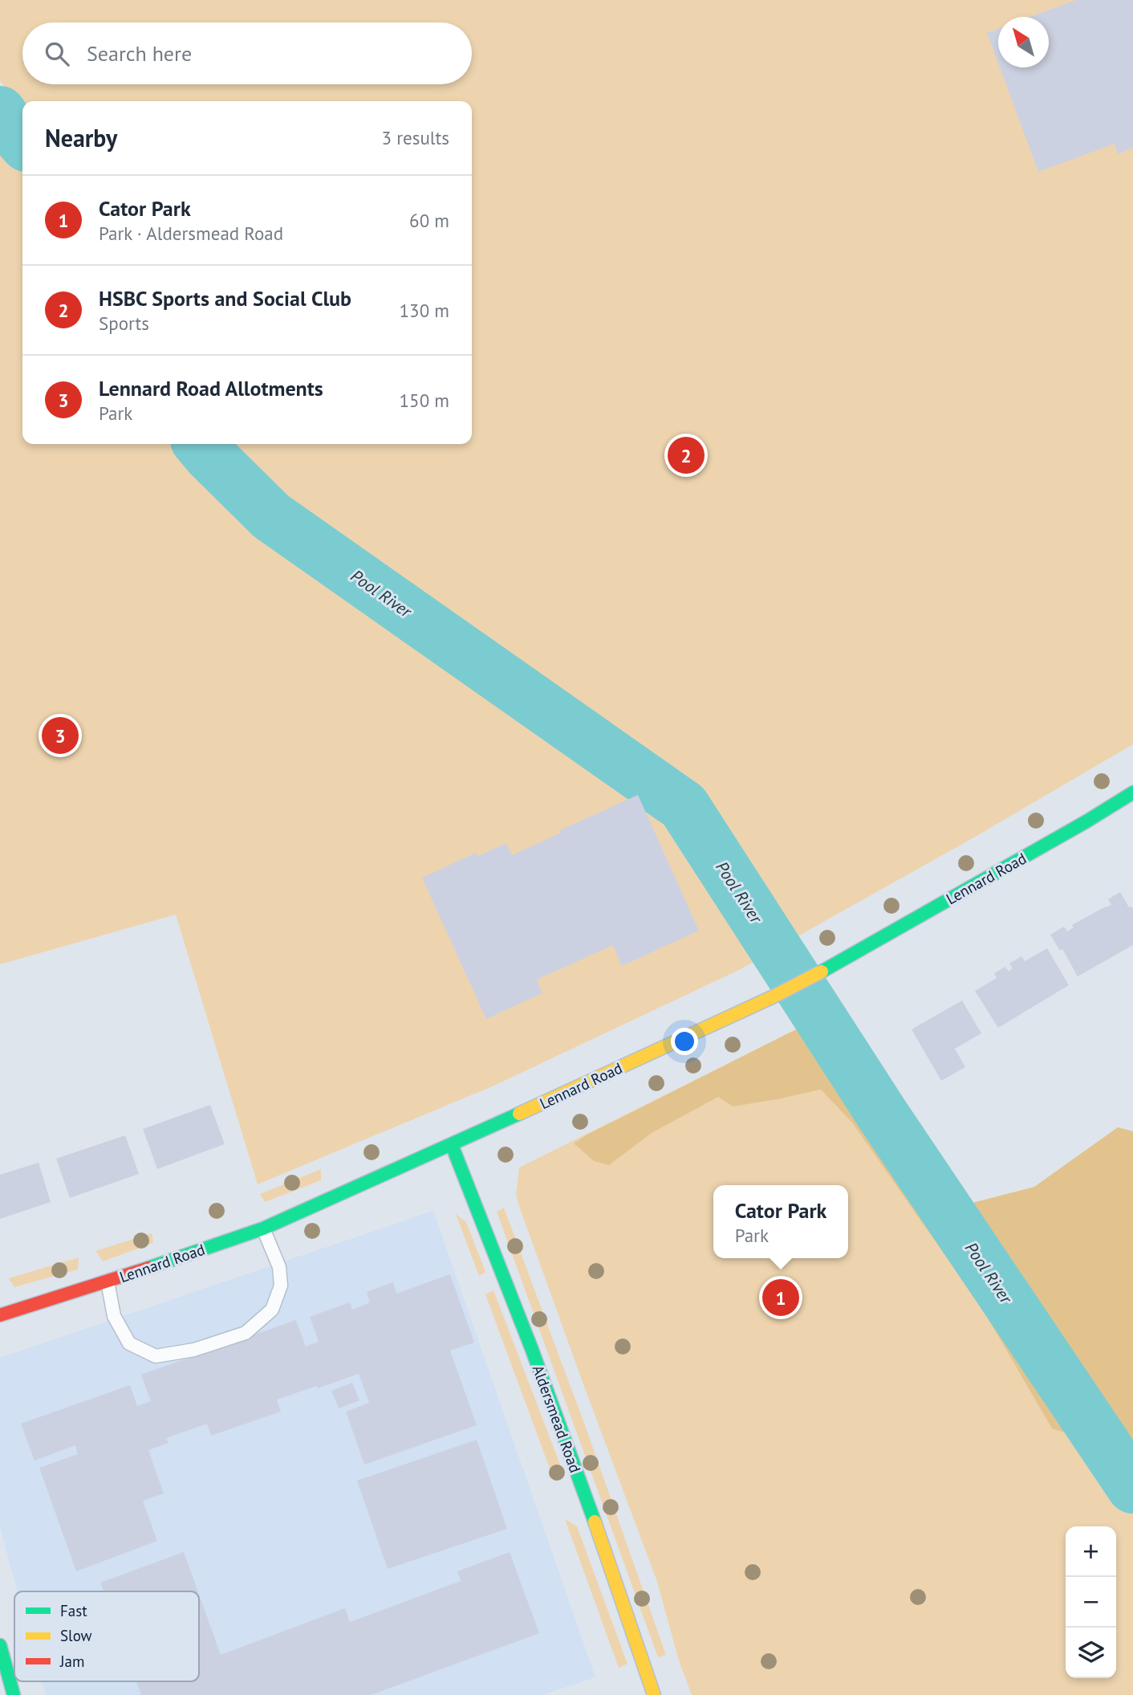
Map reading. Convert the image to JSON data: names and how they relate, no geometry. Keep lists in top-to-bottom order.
{
  "streets": {
    "street": ["Lennard Road", "Aldersmead Road"]
  },
  "crossings": [
    ["Lennard Road", "Aldersmead Road"]
  ],
  "water": ["Pool River"],
  "legend": ["Fast", "Slow", "Jam"],
  "north": "top left",
  "page": {
    "search": "Search here",
    "heading": ["Nearby", "3 results"],
    "list": [
      {
        "mark": "1",
        "name": "Cator Park",
        "note": "Park · Aldersmead Road",
        "value": "60 m"
      },
      {
        "mark": "2",
        "name": "HSBC Sports and Social Club",
        "note": "Sports",
        "value": "130 m"
      },
      {
        "mark": "3",
        "name": "Lennard Road Allotments",
        "note": "Park",
        "value": "150 m"
      }
    ],
    "pins": ["2", "3", "1"],
    "popup": ["Cator Park", "Park"],
    "map_buttons": ["+", "−"]
  }
}
